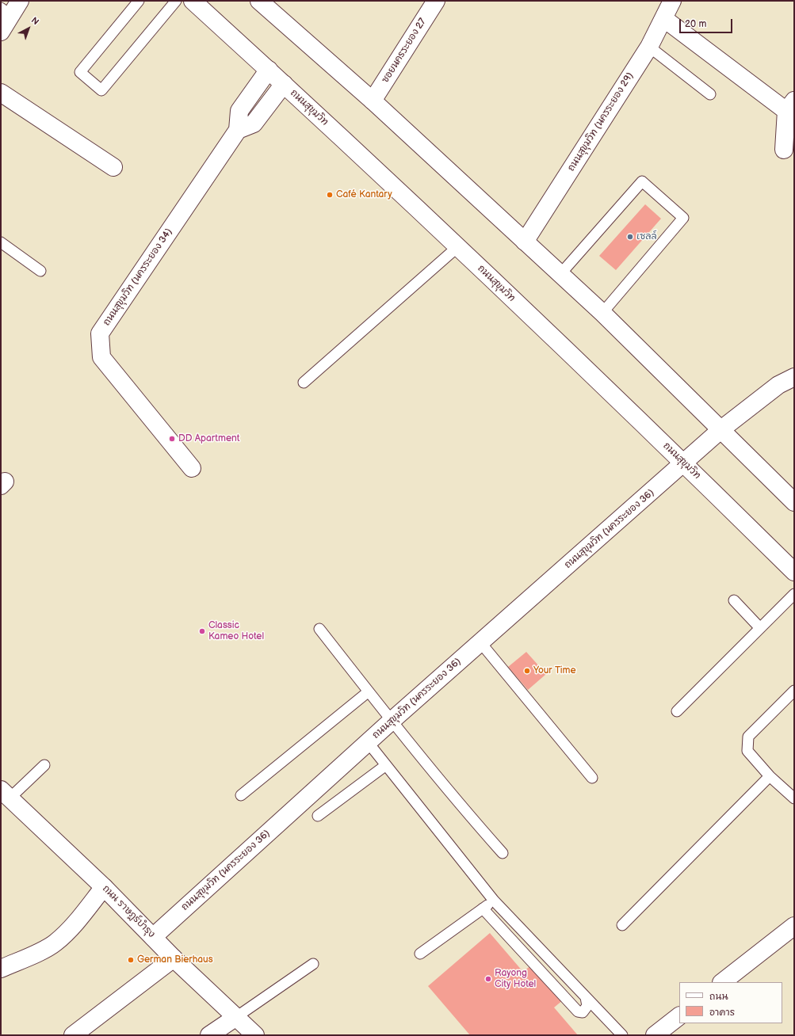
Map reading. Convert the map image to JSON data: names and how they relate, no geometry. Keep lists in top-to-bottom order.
{
  "streets": {
    "street": [
      "ซอยนครระยอง 27",
      "ถนนสุขุมวิท",
      "ถนนสุขุมวิท (นครระยอง 29)",
      "ถนนสุขุมวิท (นครระยอง 34)",
      "ถนนสุขุมวิท (นครระยอง 36)",
      "ถนน ราษฎร์บำรุง"
    ]
  },
  "crossings": [
    ["ถนนสุขุมวิท", "ถนนสุขุมวิท (นครระยอง 34)"],
    ["ถนนสุขุมวิท", "ถนนสุขุมวิท (นครระยอง 36)"],
    ["ถนนสุขุมวิท (นครระยอง 36)", "ถนน ราษฎร์บำรุง"]
  ],
  "places": [
    "Café Kantary",
    "เซลล์",
    "DD Apartment",
    "Classic Kameo Hotel",
    "Your Time",
    "German Bierhaus",
    "Rayong City Hotel"
  ],
  "legend": ["ถนน", "อาคาร"],
  "scale_bar": "20 m",
  "north": "top right"
}
